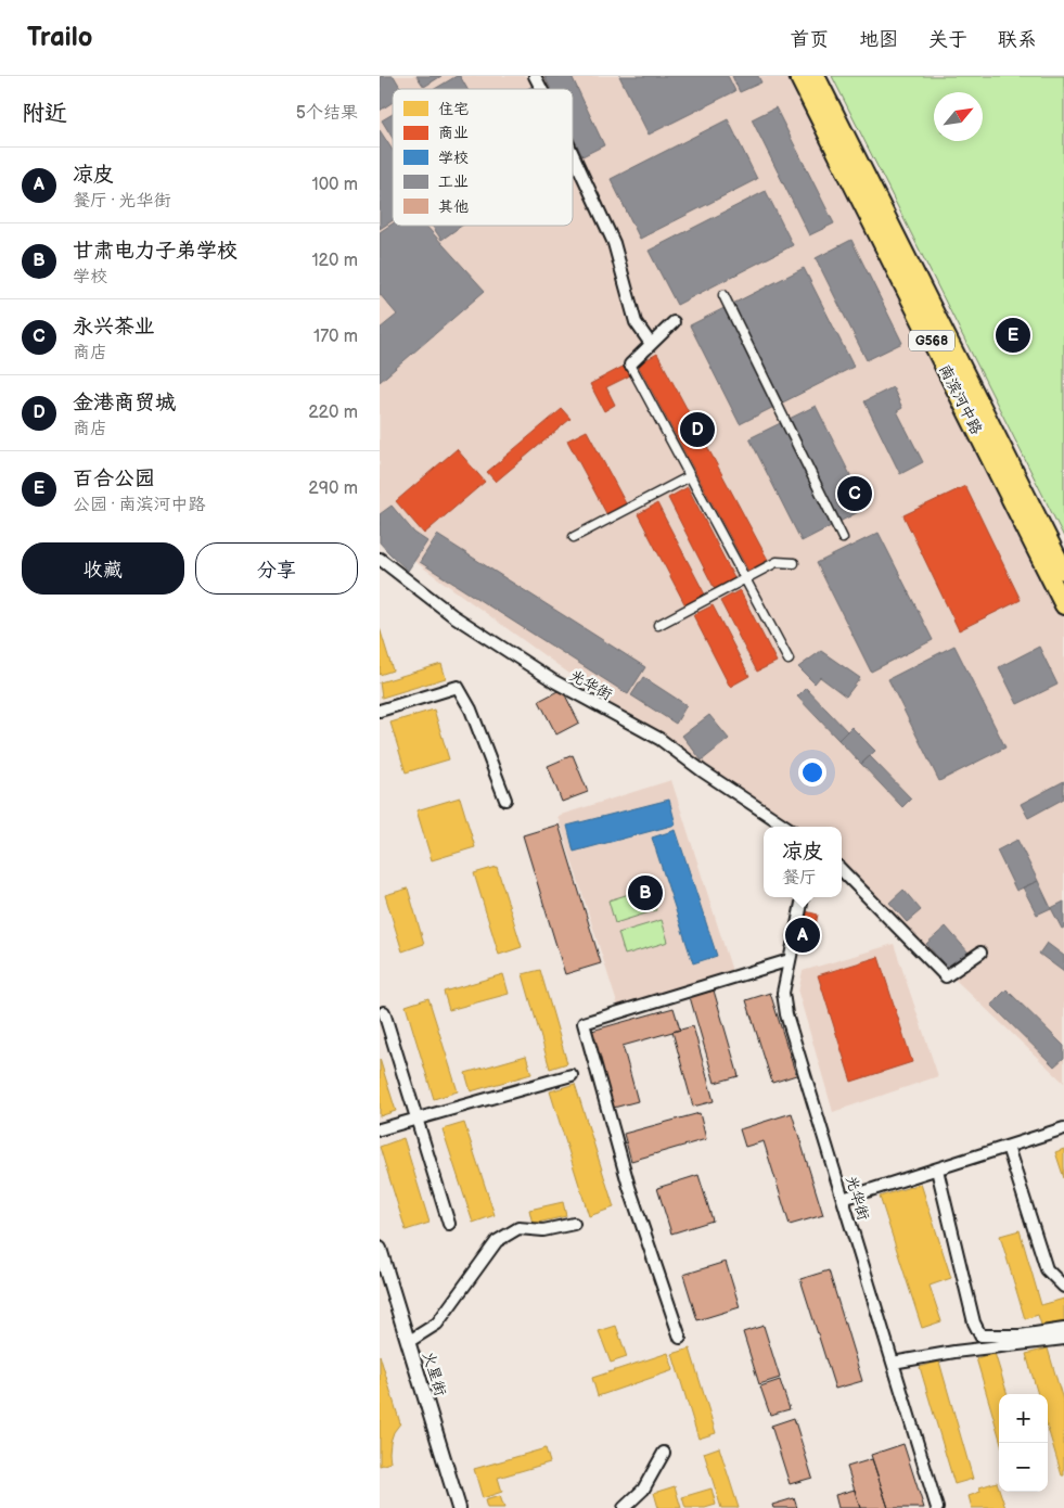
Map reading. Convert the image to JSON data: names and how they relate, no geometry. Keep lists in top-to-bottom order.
{
  "streets": {
    "highway": ["G568", "南滨河中路"],
    "street": ["光华街", "火星街"]
  },
  "legend": [
    "住宅",
    "商业",
    "学校",
    "工业",
    "其他"
  ],
  "north": "top right",
  "page": {
    "header": "Trailo",
    "nav": [
      "首页",
      "地图",
      "关于",
      "联系"
    ],
    "heading": ["附近", "5个结果"],
    "list": [
      {
        "mark": "A",
        "name": "凉皮",
        "note": "餐厅 · 光华街",
        "value": "100 m"
      },
      {
        "mark": "B",
        "name": "甘肃电力子弟学校",
        "note": "学校",
        "value": "120 m"
      },
      {
        "mark": "C",
        "name": "永兴茶业",
        "note": "商店",
        "value": "170 m"
      },
      {
        "mark": "D",
        "name": "金港商贸城",
        "note": "商店",
        "value": "220 m"
      },
      {
        "mark": "E",
        "name": "百合公园",
        "note": "公园 · 南滨河中路",
        "value": "290 m"
      }
    ],
    "pins": [
      "E",
      "D",
      "C",
      "B",
      "A"
    ],
    "buttons": ["收藏", "分享"],
    "popup": ["凉皮", "餐厅"],
    "map_buttons": ["+", "−"]
  }
}
